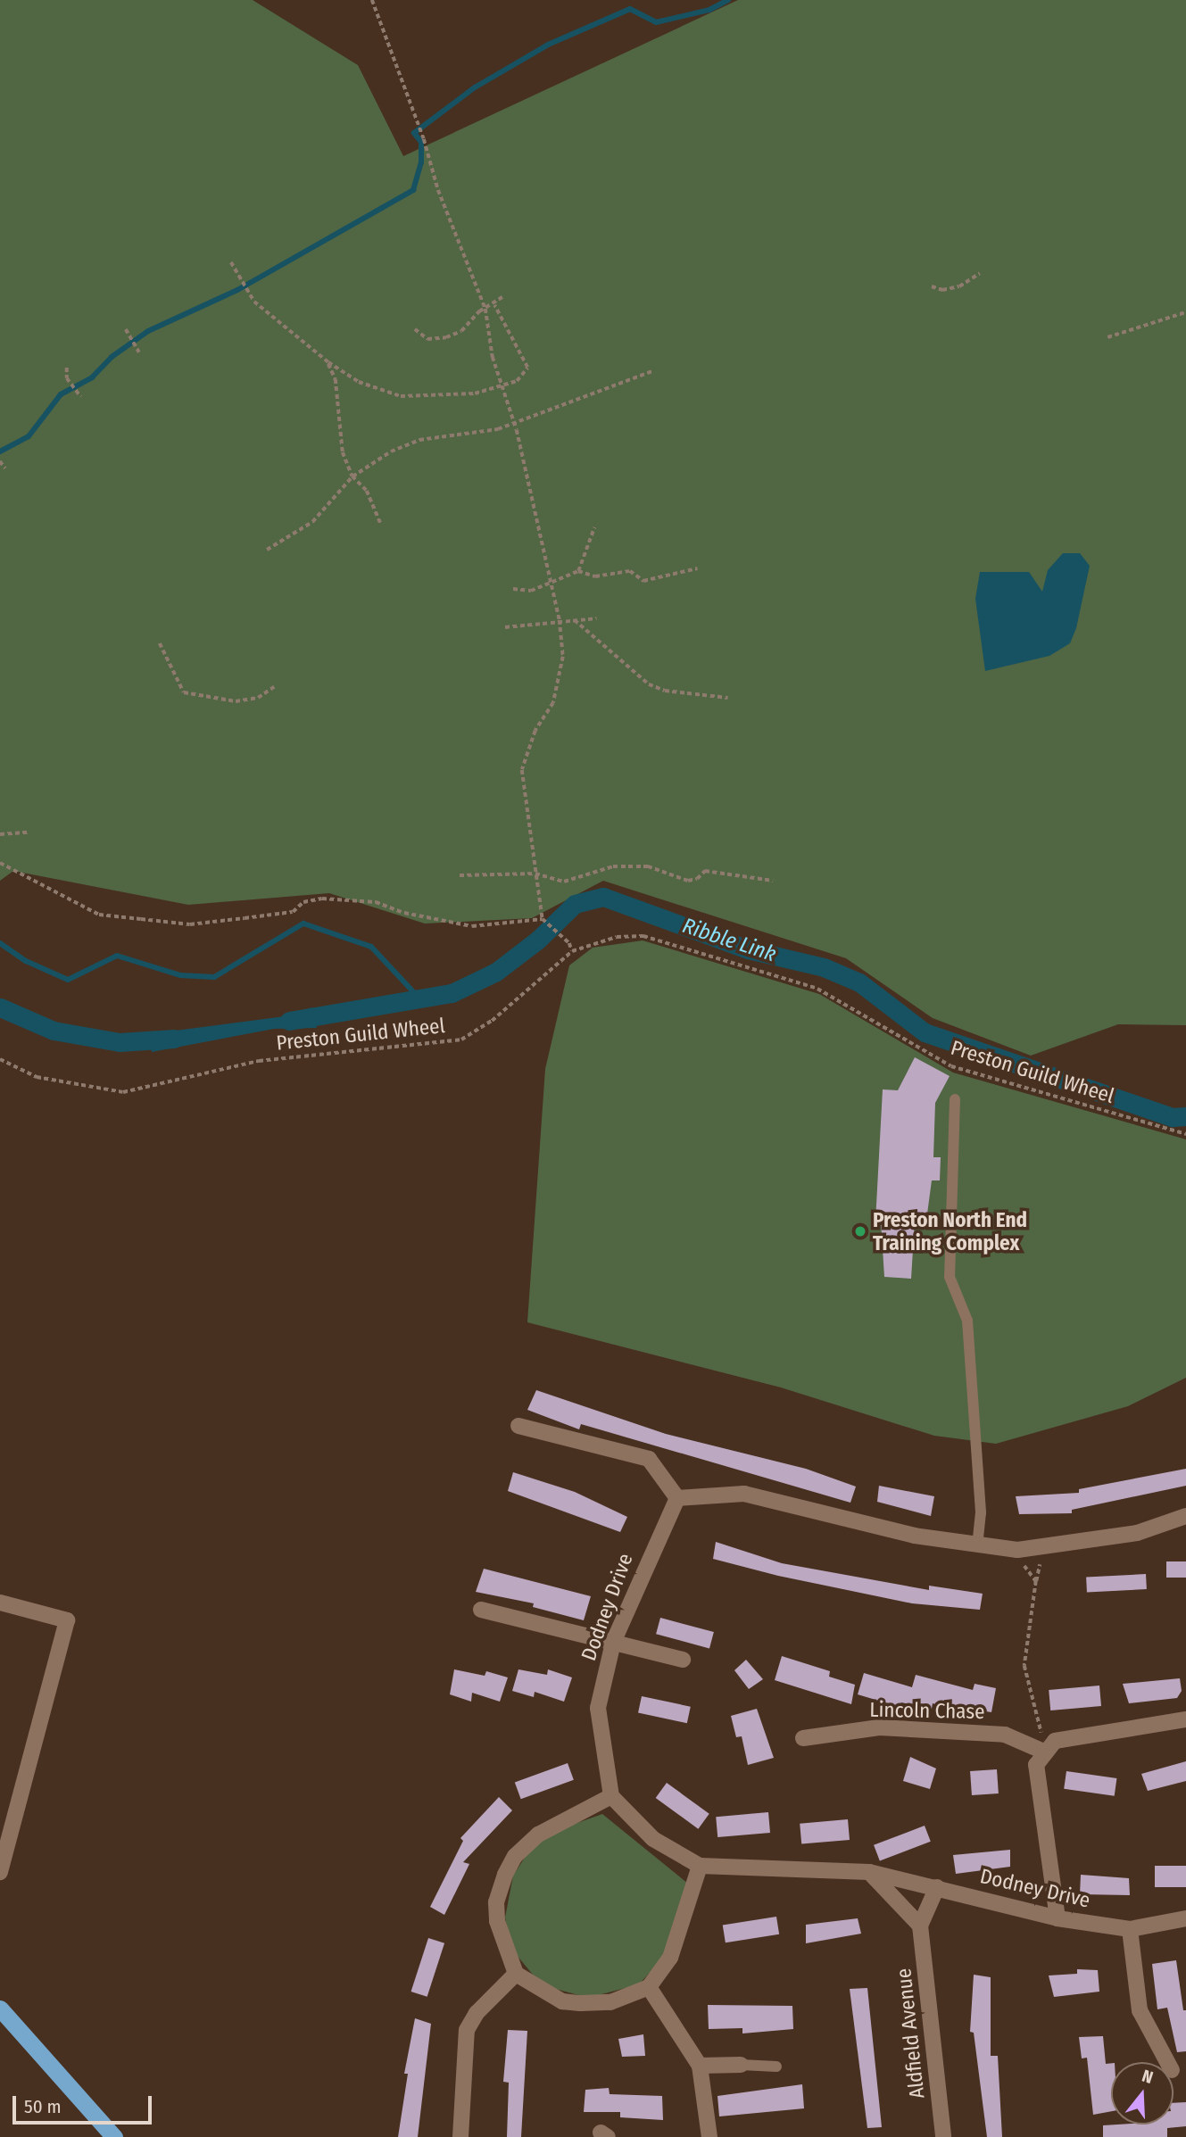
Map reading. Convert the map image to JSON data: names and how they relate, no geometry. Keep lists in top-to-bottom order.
{
  "streets": {
    "street": ["Dodney Drive", "Lincoln Chase", "Aldfield Avenue"],
    "path": ["Preston Guild Wheel"]
  },
  "water": ["Ribble Link"],
  "places": ["Preston North End Training Complex"],
  "scale_bar": "50 m",
  "north": "top"
}
